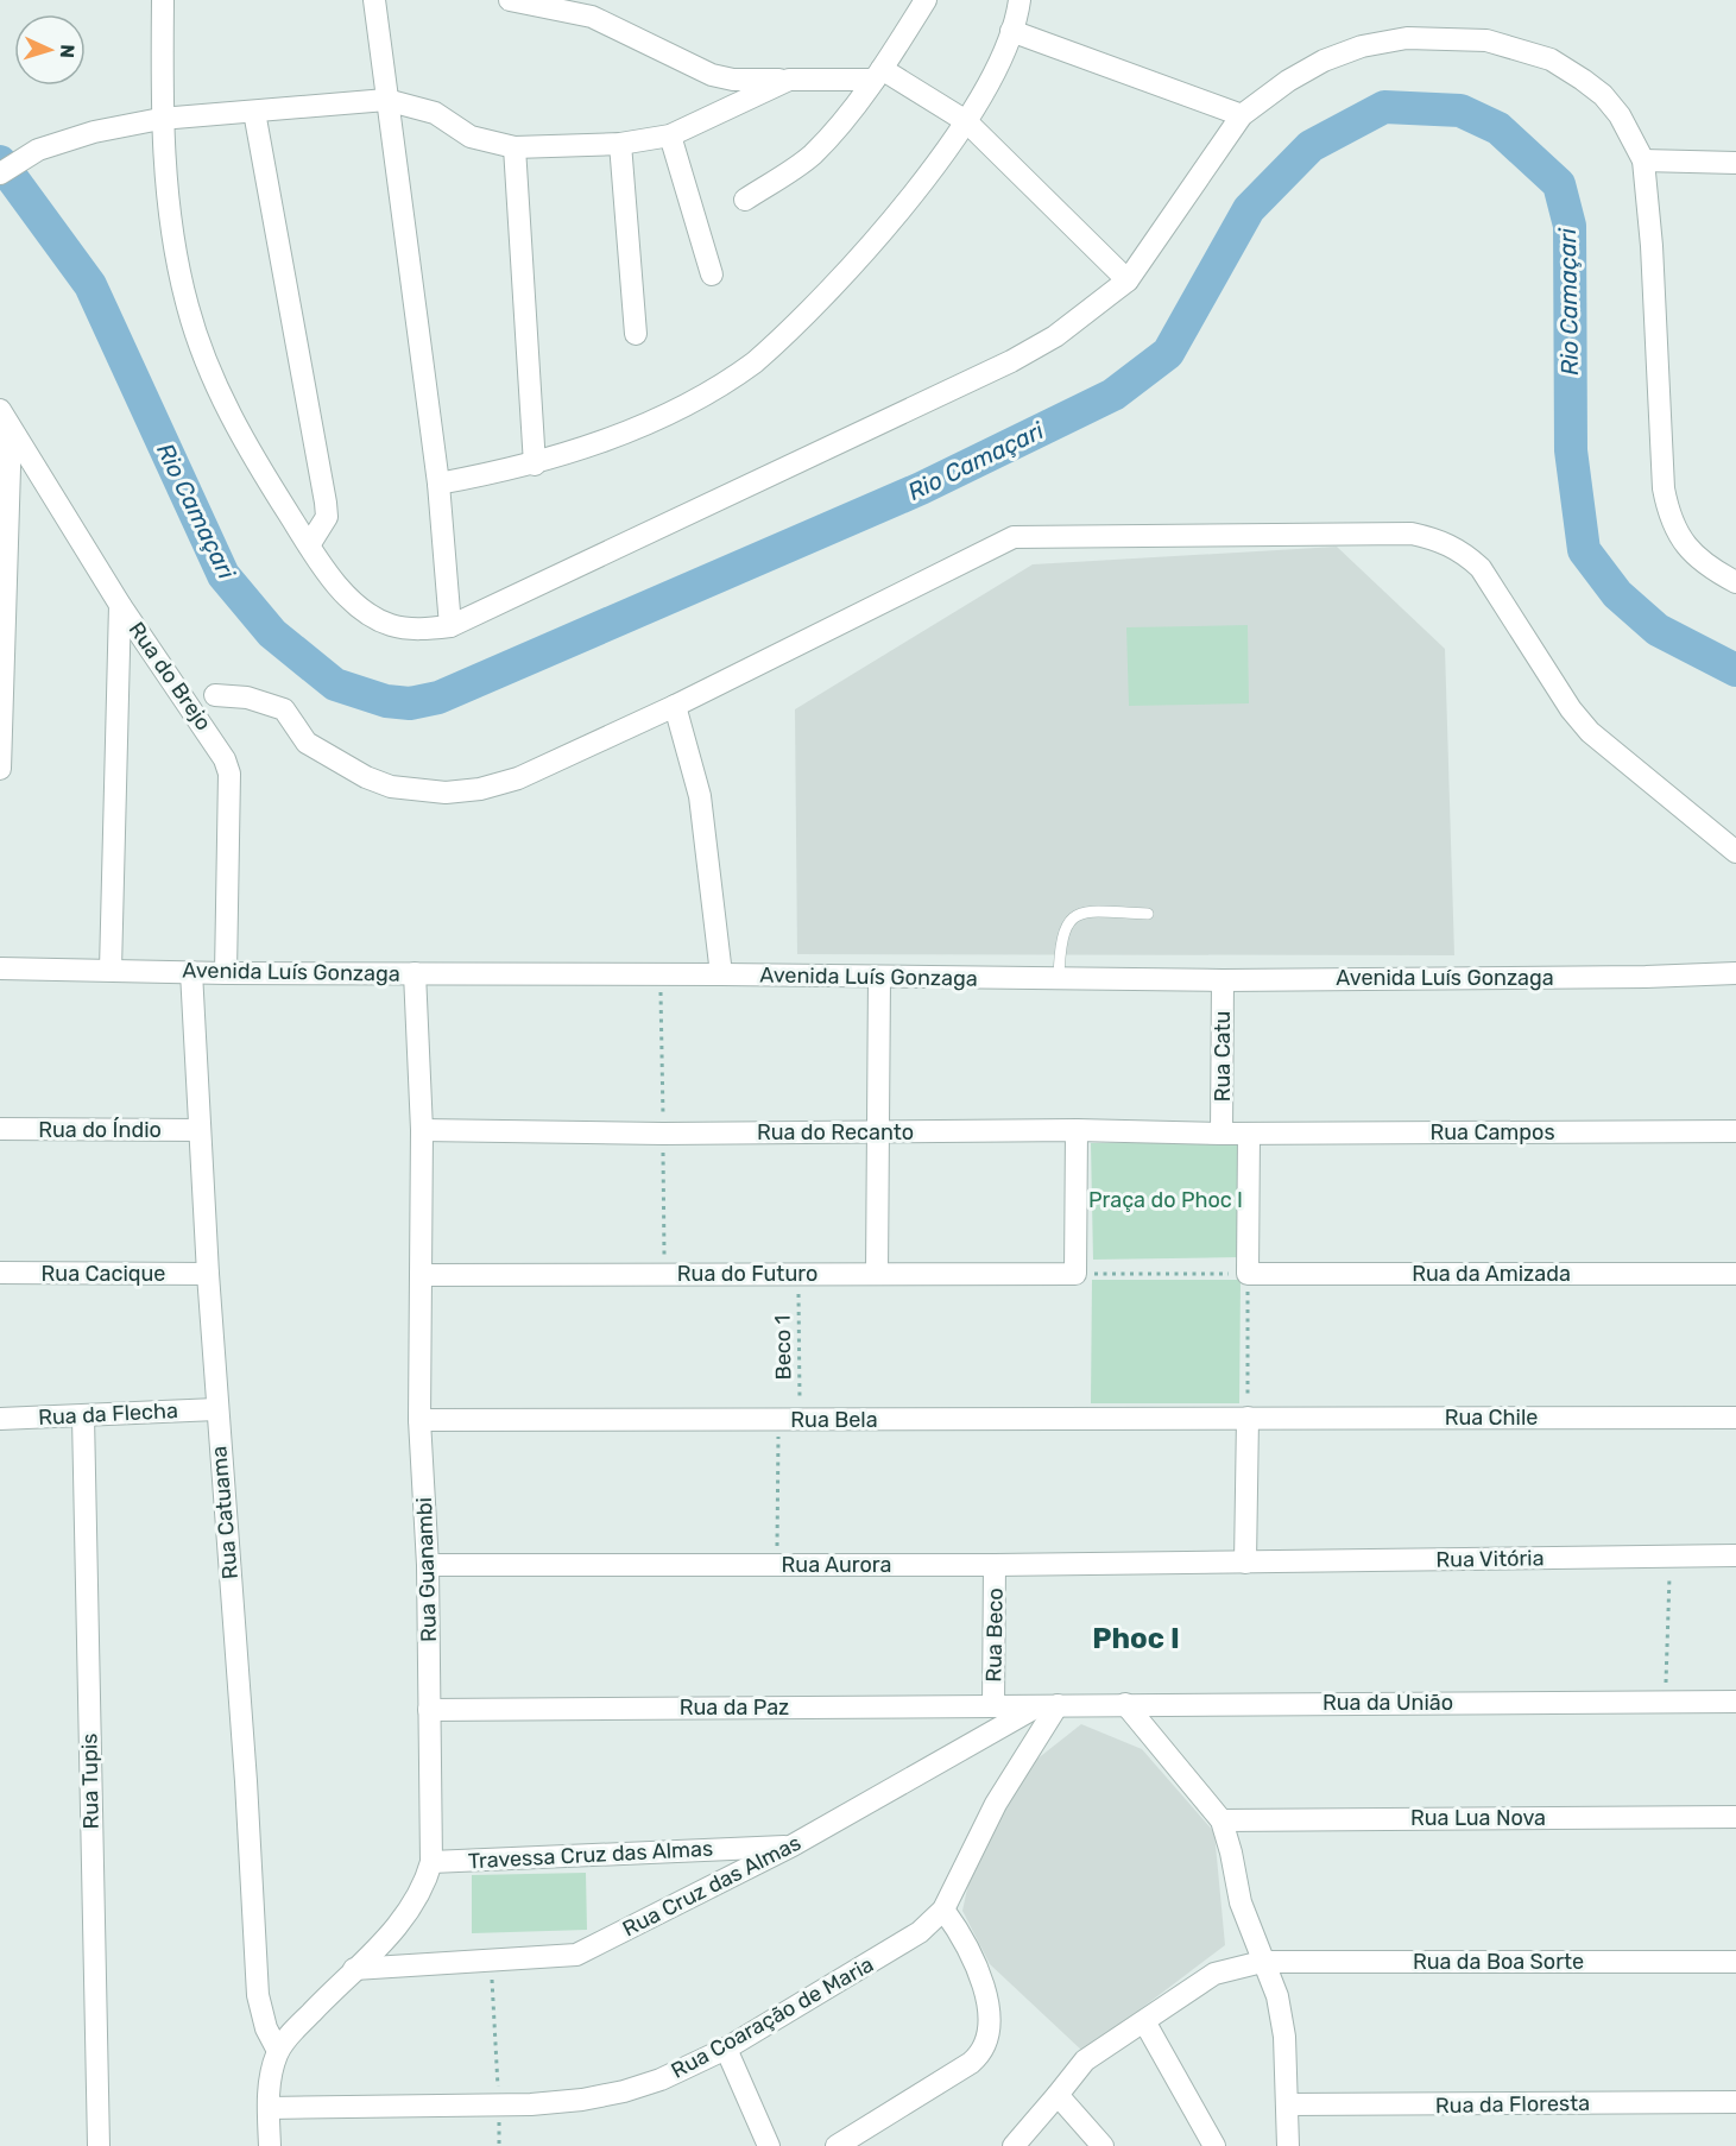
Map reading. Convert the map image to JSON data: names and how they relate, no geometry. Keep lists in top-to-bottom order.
{
  "streets": {
    "street": [
      "Rua do Brejo",
      "Avenida Luís Gonzaga",
      "Rua Catu",
      "Rua do Índio",
      "Rua do Recanto",
      "Rua Campos",
      "Rua Cacique",
      "Rua do Futuro",
      "Rua da Amizada",
      "Rua da Flecha",
      "Rua Chile",
      "Rua Bela",
      "Rua Catuama",
      "Rua Vitória",
      "Rua Aurora",
      "Rua Guanambi",
      "Rua Beco",
      "Rua da União",
      "Rua da Paz",
      "Rua Tupis",
      "Rua Lua Nova",
      "Travessa Cruz das Almas",
      "Rua Cruz das Almas",
      "Rua da Boa Sorte",
      "Rua Coaração de Maria",
      "Rua da Floresta"
    ],
    "path": ["Beco 1"]
  },
  "crossings": [
    ["Rua do Brejo", "Avenida Luís Gonzaga"],
    ["Avenida Luís Gonzaga", "Rua Catu"],
    ["Avenida Luís Gonzaga", "Rua Catuama"],
    ["Avenida Luís Gonzaga", "Rua Guanambi"],
    ["Rua Catu", "Rua do Recanto"],
    ["Rua do Índio", "Rua Catuama"],
    ["Rua do Recanto", "Rua Campos"],
    ["Rua do Recanto", "Rua Guanambi"],
    ["Rua Cacique", "Rua Catuama"],
    ["Rua do Futuro", "Beco 1"],
    ["Rua do Futuro", "Rua Guanambi"],
    ["Beco 1", "Rua Bela"],
    ["Rua da Flecha", "Rua Catuama"],
    ["Rua da Flecha", "Rua Tupis"],
    ["Rua Chile", "Rua Bela"],
    ["Rua Bela", "Rua Guanambi"],
    ["Rua Catuama", "Rua Guanambi"],
    ["Rua Vitória", "Rua Aurora"],
    ["Rua Aurora", "Rua Guanambi"],
    ["Rua Aurora", "Rua Beco"],
    ["Rua Guanambi", "Rua da Paz"],
    ["Rua Guanambi", "Travessa Cruz das Almas"],
    ["Rua Guanambi", "Rua Cruz das Almas"],
    ["Rua Beco", "Rua da Paz"],
    ["Rua da União", "Rua da Paz"],
    ["Rua da União", "Rua Cruz das Almas"],
    ["Rua da União", "Rua Coaração de Maria"],
    ["Rua da Paz", "Rua Cruz das Almas"],
    ["Rua da Paz", "Rua Coaração de Maria"],
    ["Travessa Cruz das Almas", "Rua Cruz das Almas"],
    ["Rua Cruz das Almas", "Rua Coaração de Maria"]
  ],
  "districts": ["Phoc I"],
  "water": ["Rio Camaçari"],
  "parks": ["Praça do Phoc I"],
  "north": "right"
}
